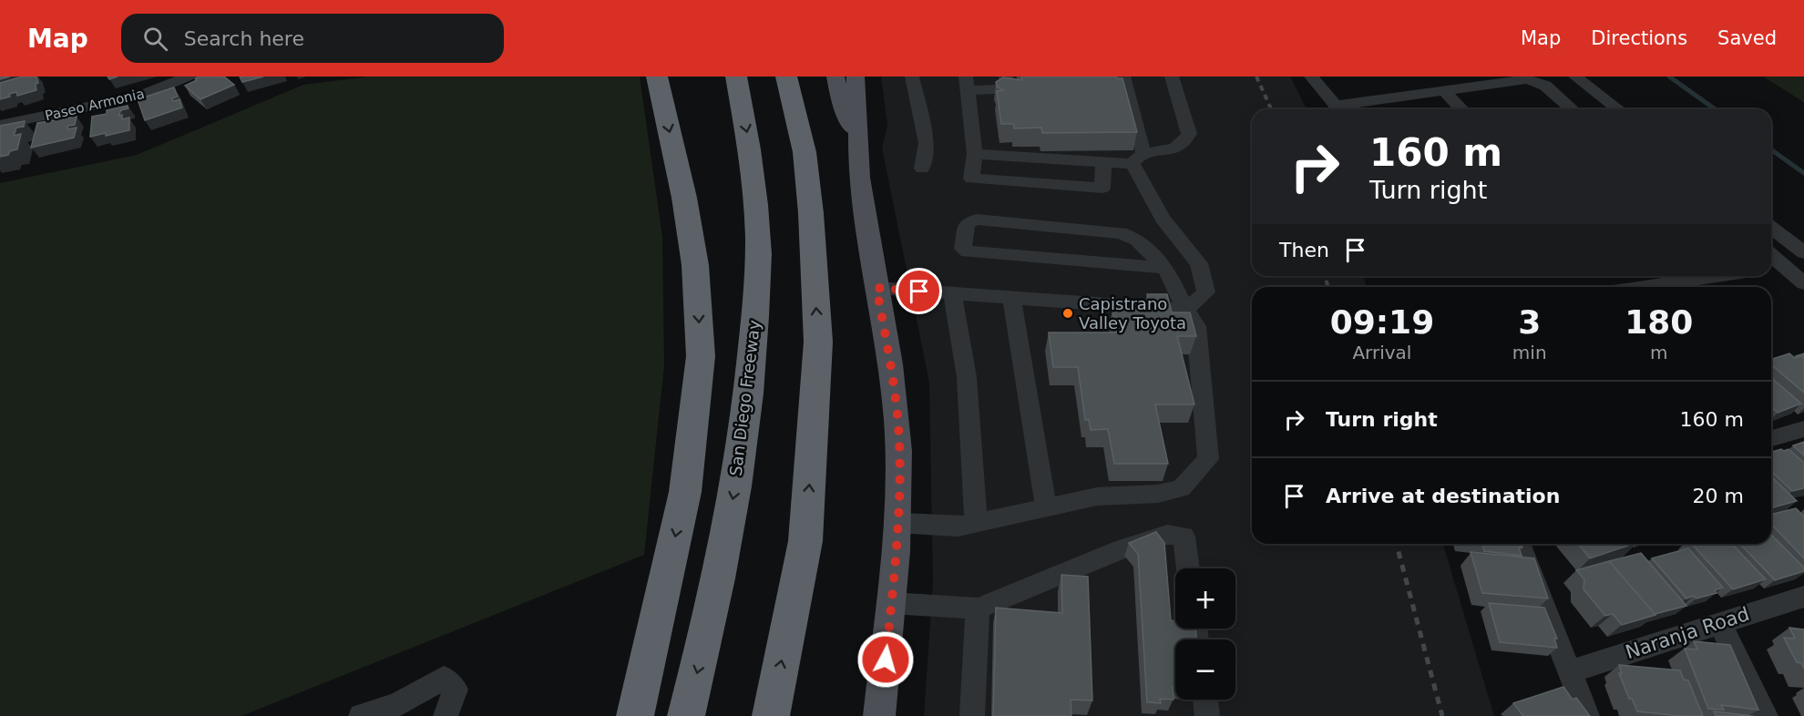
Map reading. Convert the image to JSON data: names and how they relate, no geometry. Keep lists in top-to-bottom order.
{
  "streets": {
    "highway": ["San Diego Freeway"],
    "street": ["Paseo Armonia", "Naranja Road"]
  },
  "places": ["Capistrano Valley Toyota"],
  "page": {
    "header": "Map",
    "search": "Search here",
    "nav": ["Map", "Directions", "Saved"],
    "turn": ["160 m", "Turn right"],
    "then": "Then",
    "eta": [
      "09:19",
      "Arrival",
      "3",
      "min",
      "180",
      "m"
    ],
    "list": [
      {
        "name": "Turn right",
        "value": "160 m"
      },
      {
        "name": "Arrive at destination",
        "value": "20 m"
      }
    ],
    "map_buttons": ["+", "−"]
  }
}
